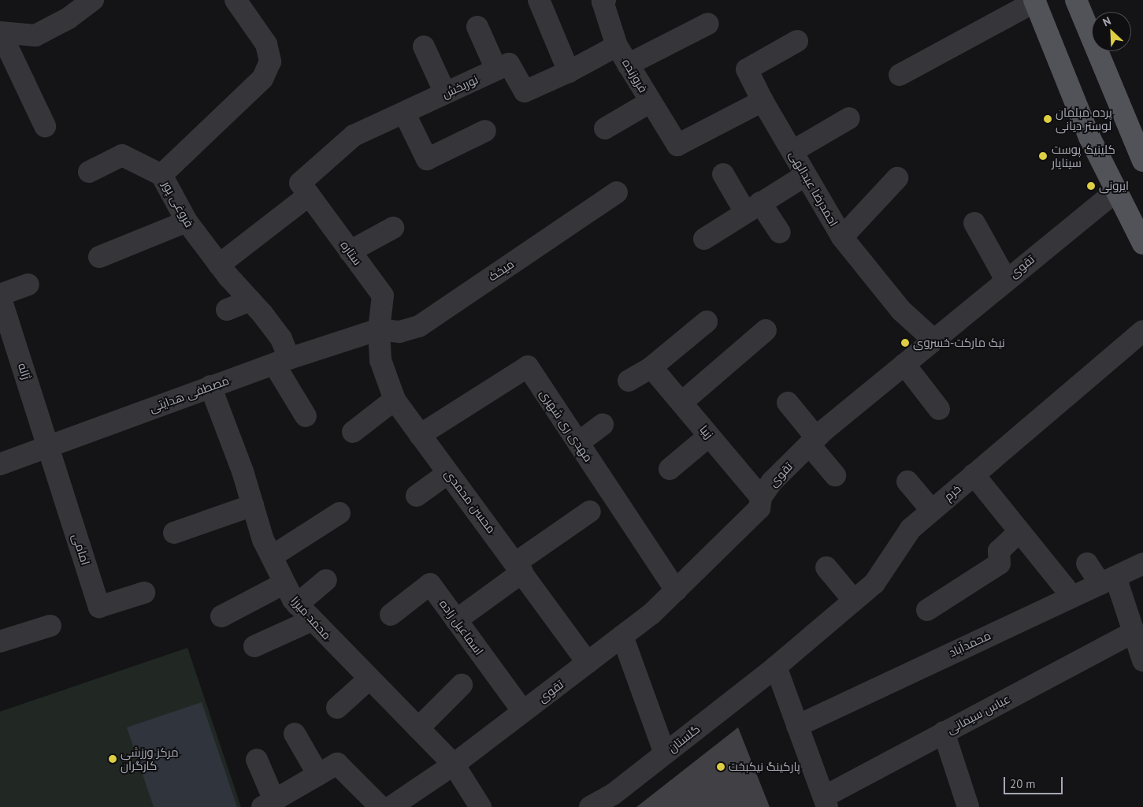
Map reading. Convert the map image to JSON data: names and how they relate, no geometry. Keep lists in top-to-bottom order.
{
  "streets": {
    "street": [
      "فروزنده",
      "نوربخش",
      "احمدرضا عبدالهی",
      "فروغی پور",
      "ستاره",
      "تقوی",
      "میخک",
      "ژاله",
      "مصطفی هدایتی",
      "مهدی ری شهری",
      "زیبا",
      "خرم",
      "محسن محمدی",
      "امامی",
      "محمد میرزا",
      "اسماعیل زاده",
      "محمدآباد",
      "عباس سیمانی",
      "گلستان"
    ]
  },
  "crossings": [
    ["فروزنده", "نوربخش"],
    ["فروزنده", "احمدرضا عبدالهی"],
    ["نوربخش", "فروغی پور"],
    ["نوربخش", "ستاره"],
    ["احمدرضا عبدالهی", "تقوی"],
    ["فروغی پور", "مصطفی هدایتی"],
    ["ستاره", "میخک"],
    ["ستاره", "مصطفی هدایتی"],
    ["ستاره", "محسن محمدی"],
    ["تقوی", "مهدی ری شهری"],
    ["تقوی", "زیبا"],
    ["تقوی", "محسن محمدی"],
    ["تقوی", "محمد میرزا"],
    ["تقوی", "اسماعیل زاده"],
    ["میخک", "مصطفی هدایتی"],
    ["میخک", "محسن محمدی"],
    ["ژاله", "مصطفی هدایتی"],
    ["ژاله", "امامی"],
    ["مصطفی هدایتی", "محسن محمدی"],
    ["مصطفی هدایتی", "امامی"],
    ["مصطفی هدایتی", "محمد میرزا"],
    ["مهدی ری شهری", "محسن محمدی"],
    ["خرم", "گلستان"]
  ],
  "places": [
    "پرده مبلمان لوستر دیانی",
    "کلینیک پوست سینایار",
    "ایرونی",
    "نیک مارکت-خسروی",
    "مرکز ورزشی کارگران",
    "پارکینگ نیکبخت"
  ],
  "scale_bar": "20 m",
  "north": "top left"
}
